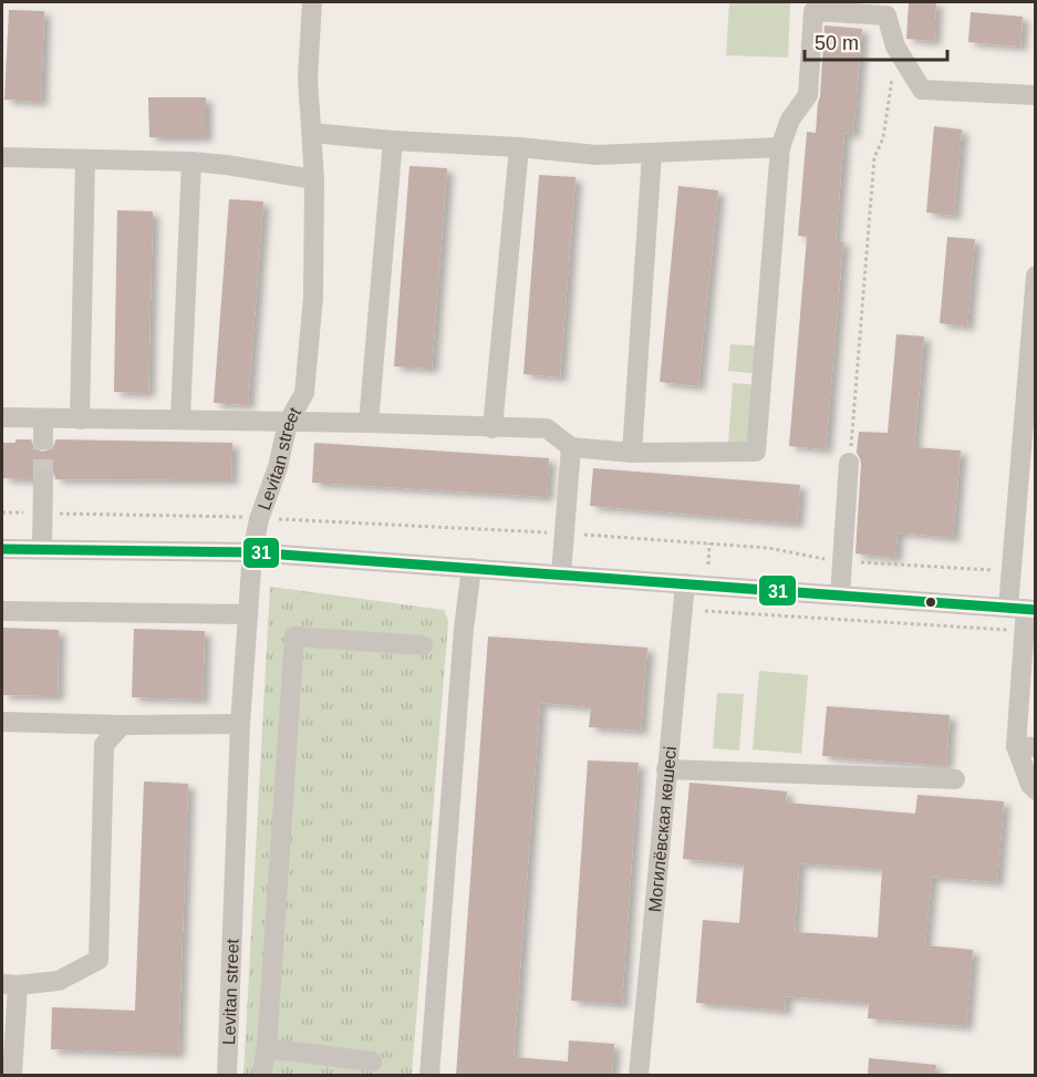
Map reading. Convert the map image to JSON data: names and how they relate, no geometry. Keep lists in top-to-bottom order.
{
  "streets": {
    "street": ["Levitan street", "Могилёвская көшесі"]
  },
  "lines": ["transit line 31"],
  "scale_bar": "50 m"
}
